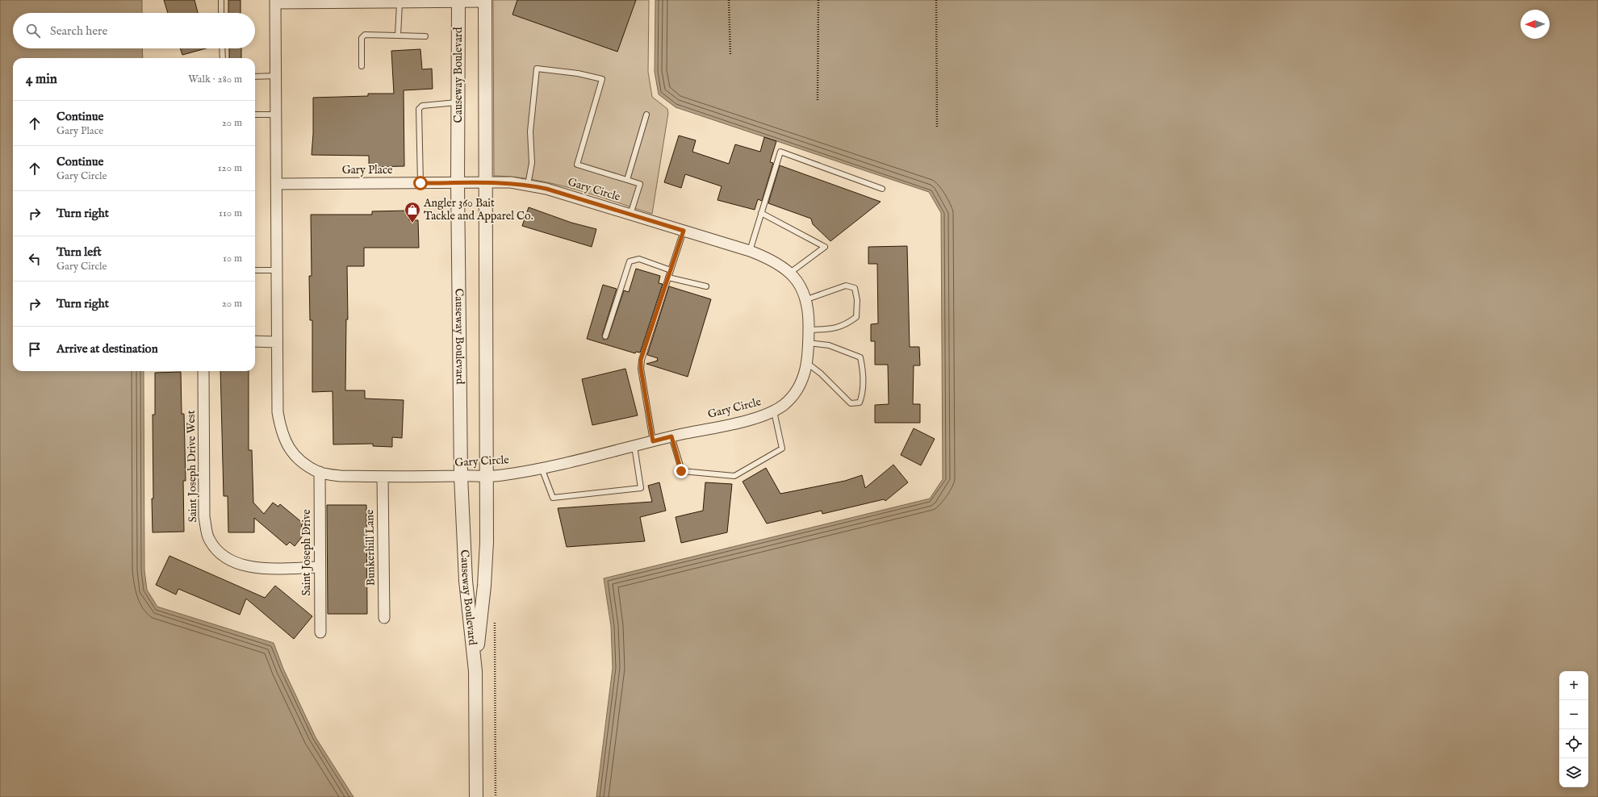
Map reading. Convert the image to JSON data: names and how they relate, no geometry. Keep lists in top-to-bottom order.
{
  "streets": {
    "street": [
      "Causeway Boulevard",
      "Gary Place",
      "Gary Circle",
      "Saint Joseph Drive West",
      "Bunkerhill Lane",
      "Saint Joseph Drive"
    ]
  },
  "crossings": [
    ["Causeway Boulevard", "Gary Place"],
    ["Causeway Boulevard", "Gary Circle"],
    ["Gary Place", "Gary Circle"],
    ["Gary Circle", "Bunkerhill Lane"],
    ["Gary Circle", "Saint Joseph Drive"],
    ["Saint Joseph Drive West", "Saint Joseph Drive"]
  ],
  "places": {
    "shop": ["Angler 360 Bait Tackle and Apparel Co."]
  },
  "north": "left",
  "page": {
    "search": "Search here",
    "heading": ["4 min", "Walk · 280 m"],
    "list": [
      ["Continue", "Gary Place", "20 m"],
      ["Continue", "Gary Circle", "120 m"],
      ["Turn right", "110 m"],
      ["Turn left", "Gary Circle", "10 m"],
      ["Turn right", "20 m"],
      "Arrive at destination"
    ],
    "map_buttons": ["+", "−"]
  }
}
